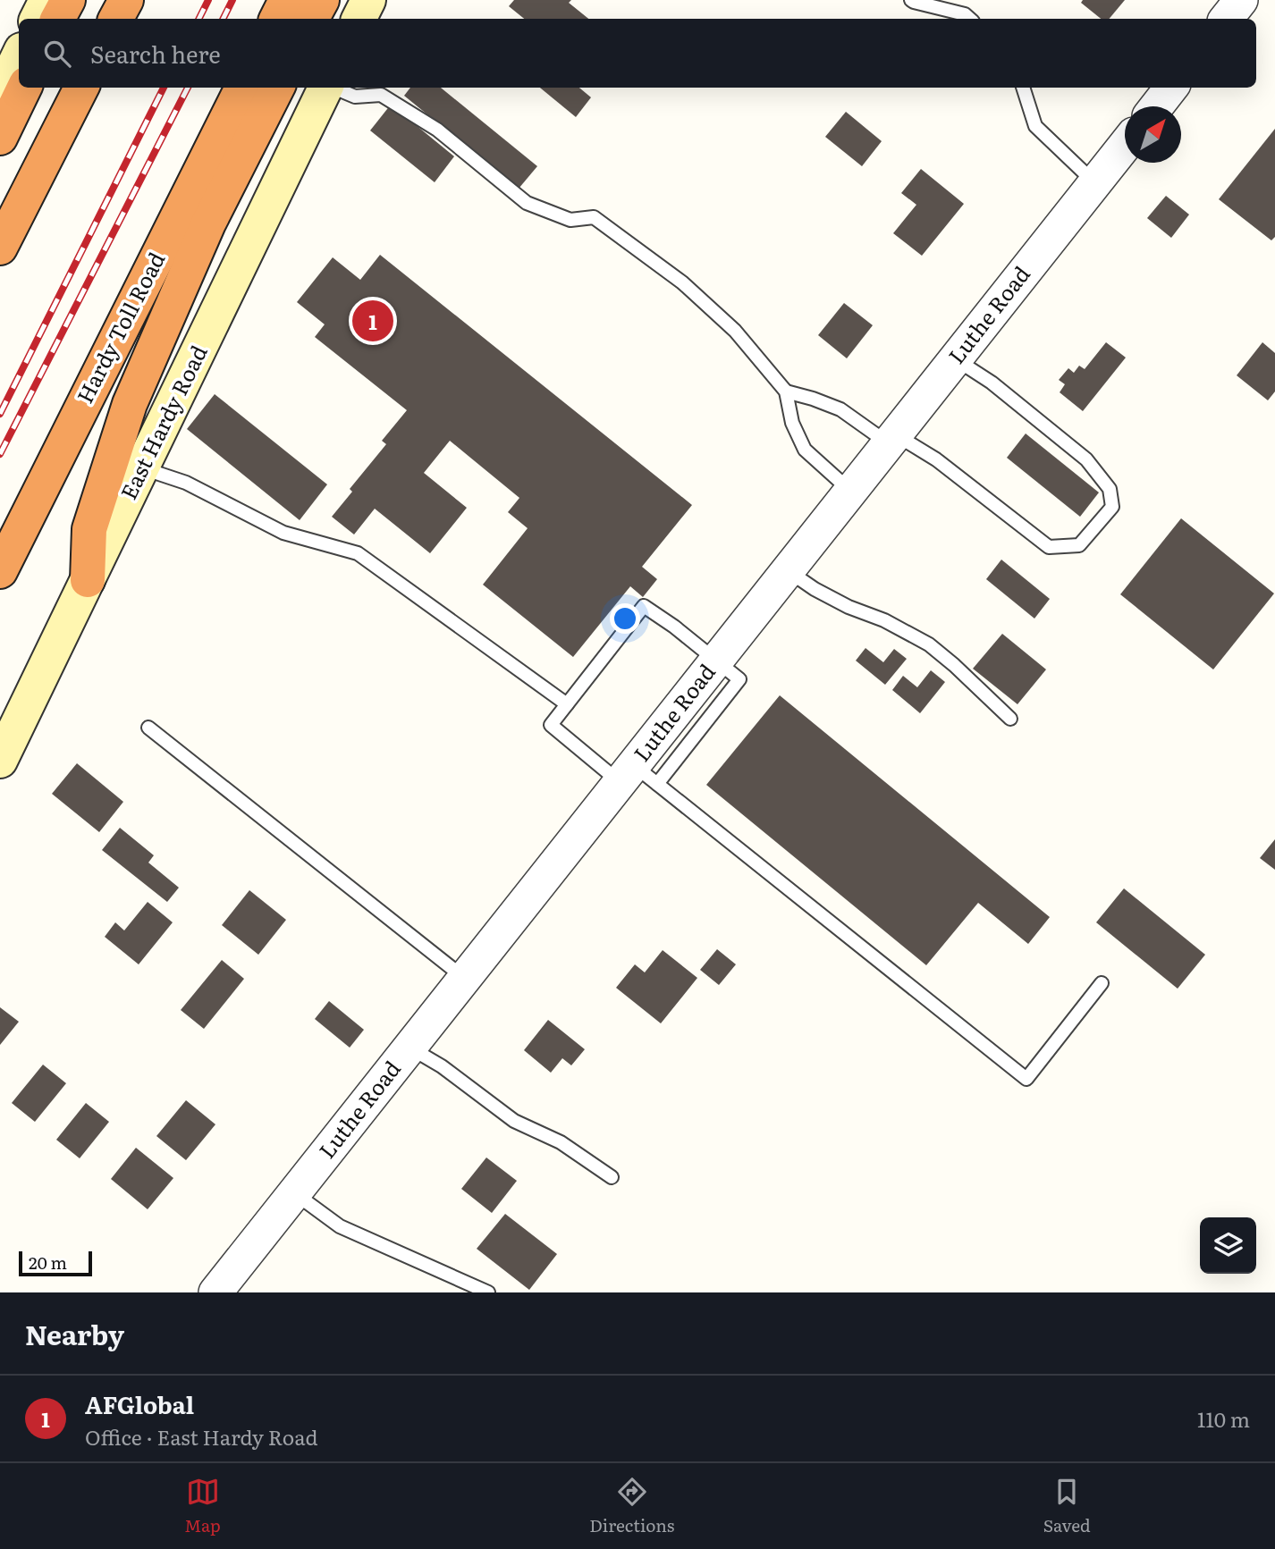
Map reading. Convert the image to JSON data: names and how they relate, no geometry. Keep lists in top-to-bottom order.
{
  "streets": {
    "highway": ["Hardy Toll Road"],
    "main road": ["East Hardy Road"],
    "street": ["Luthe Road"]
  },
  "scale_bar": "20 m",
  "north": "top right",
  "page": {
    "search": "Search here",
    "pins": "1",
    "scale": "20 m",
    "heading": "Nearby",
    "list": [
      {
        "mark": "1",
        "name": "AFGlobal",
        "note": "Office · East Hardy Road",
        "value": "110 m"
      }
    ],
    "nav": ["Map", "Directions", "Saved"]
  }
}
